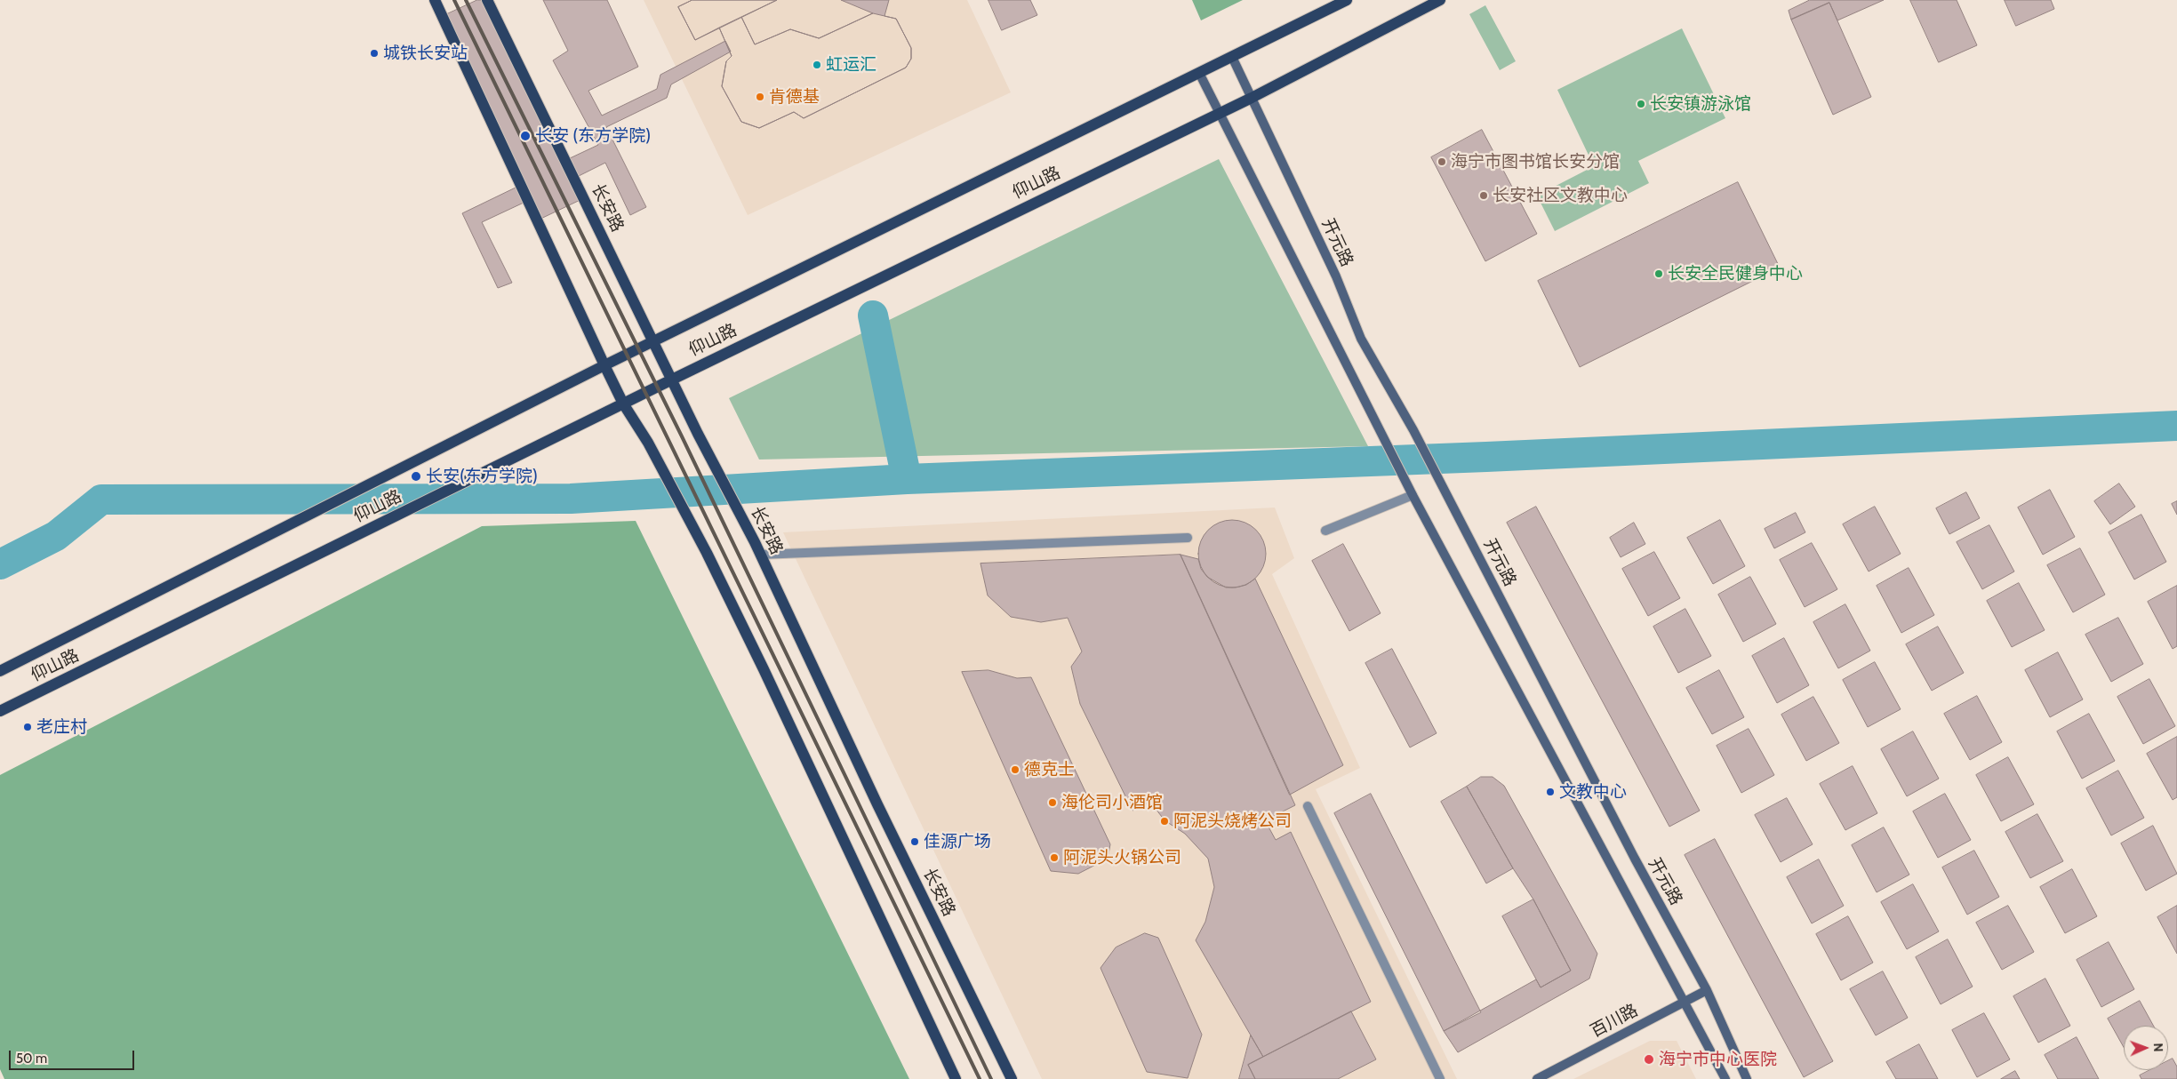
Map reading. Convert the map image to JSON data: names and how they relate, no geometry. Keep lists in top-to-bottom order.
{
  "streets": {
    "main road": [
      "仰山路",
      "长安路",
      "开元路",
      "百川路"
    ]
  },
  "crossings": [
    ["仰山路", "长安路"],
    ["仰山路", "开元路"],
    ["开元路", "百川路"]
  ],
  "places": [
    "城铁长安站",
    "虹运汇",
    "肯德基",
    "长安镇游泳馆",
    "长安 (东方学院)",
    "海宁市图书馆长安分馆",
    "长安社区文教中心",
    "长安全民健身中心",
    "长安(东方学院)",
    "老庄村",
    "德克士",
    "文教中心",
    "海伦司小酒馆",
    "阿泥头烧烤公司",
    "佳源广场",
    "阿泥头火锅公司",
    "海宁市中心医院"
  ],
  "scale_bar": "50 m",
  "north": "right"
}
